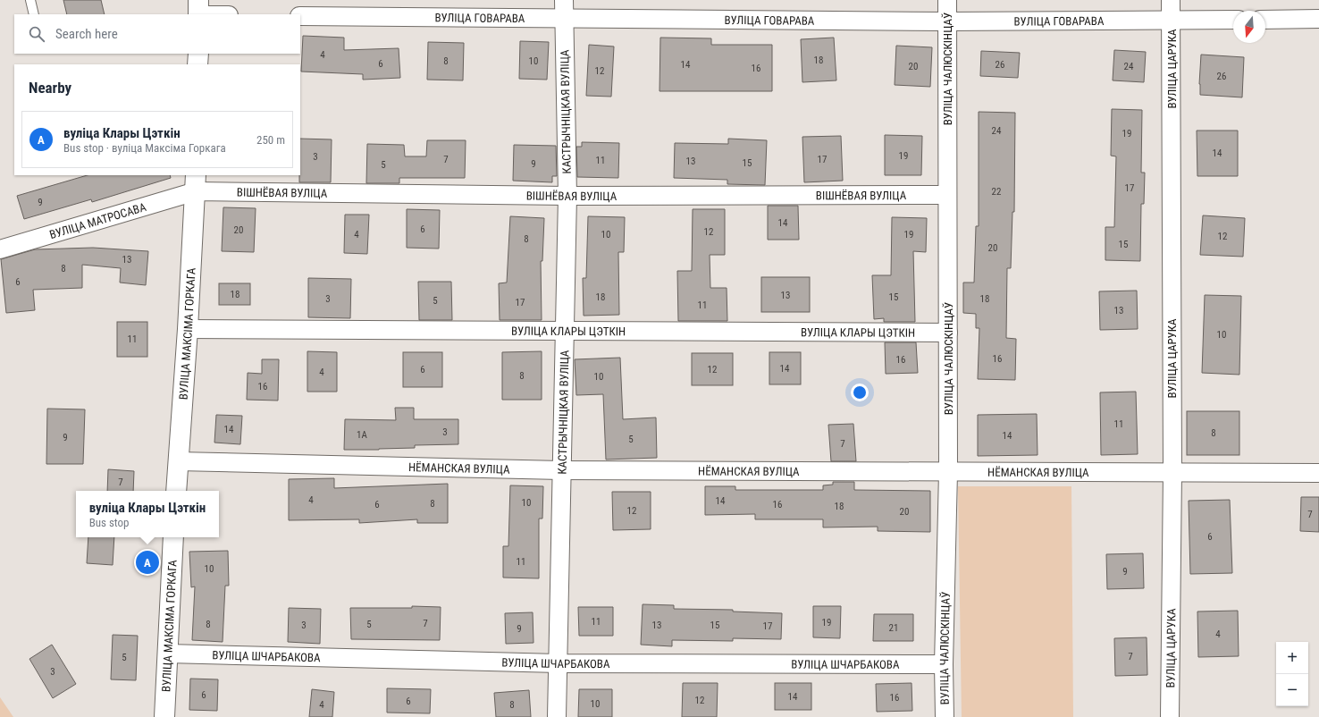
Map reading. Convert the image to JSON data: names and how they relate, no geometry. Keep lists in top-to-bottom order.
{
  "streets": {
    "street": [
      "ВУЛІЦА ГОВАРАВА",
      "ВУЛІЦА ЧАЛЮСКІНЦАЎ",
      "ВУЛІЦА ЦАРУКА",
      "КАСТРЫЧНІЦКАЯ ВУЛІЦА",
      "ВІШНЁВАЯ ВУЛІЦА",
      "ВУЛІЦА МАТРОСАВА",
      "ВУЛІЦА КЛАРЫ ЦЭТКІН",
      "ВУЛІЦА МАКСІМА ГОРКАГА",
      "НЁМАНСКАЯ ВУЛІЦА",
      "ВУЛІЦА ШЧАРБАКОВА"
    ]
  },
  "crossings": [
    ["ВУЛІЦА ГОВАРАВА", "ВУЛІЦА ЧАЛЮСКІНЦАЎ"],
    ["ВУЛІЦА ГОВАРАВА", "ВУЛІЦА ЦАРУКА"],
    ["ВУЛІЦА ГОВАРАВА", "КАСТРЫЧНІЦКАЯ ВУЛІЦА"],
    ["ВУЛІЦА ЧАЛЮСКІНЦАЎ", "ВІШНЁВАЯ ВУЛІЦА"],
    ["ВУЛІЦА ЧАЛЮСКІНЦАЎ", "ВУЛІЦА КЛАРЫ ЦЭТКІН"],
    ["ВУЛІЦА ЧАЛЮСКІНЦАЎ", "НЁМАНСКАЯ ВУЛІЦА"],
    ["ВУЛІЦА ЧАЛЮСКІНЦАЎ", "ВУЛІЦА ШЧАРБАКОВА"],
    ["ВУЛІЦА ЦАРУКА", "НЁМАНСКАЯ ВУЛІЦА"],
    ["КАСТРЫЧНІЦКАЯ ВУЛІЦА", "ВІШНЁВАЯ ВУЛІЦА"],
    ["КАСТРЫЧНІЦКАЯ ВУЛІЦА", "ВУЛІЦА КЛАРЫ ЦЭТКІН"],
    ["КАСТРЫЧНІЦКАЯ ВУЛІЦА", "НЁМАНСКАЯ ВУЛІЦА"],
    ["КАСТРЫЧНІЦКАЯ ВУЛІЦА", "ВУЛІЦА ШЧАРБАКОВА"],
    ["ВІШНЁВАЯ ВУЛІЦА", "ВУЛІЦА МАТРОСАВА"],
    ["ВІШНЁВАЯ ВУЛІЦА", "ВУЛІЦА МАКСІМА ГОРКАГА"],
    ["ВУЛІЦА МАТРОСАВА", "ВУЛІЦА МАКСІМА ГОРКАГА"],
    ["ВУЛІЦА КЛАРЫ ЦЭТКІН", "ВУЛІЦА МАКСІМА ГОРКАГА"],
    ["ВУЛІЦА МАКСІМА ГОРКАГА", "НЁМАНСКАЯ ВУЛІЦА"],
    ["ВУЛІЦА МАКСІМА ГОРКАГА", "ВУЛІЦА ШЧАРБАКОВА"]
  ],
  "house_numbers": [
    "4",
    "18",
    "8",
    "10",
    "6",
    "14",
    "26",
    "20",
    "24",
    "16",
    "12",
    "26",
    "24",
    "19",
    "14",
    "19",
    "3",
    "7",
    "17",
    "11",
    "13",
    "15",
    "9",
    "5",
    "17",
    "22",
    "9",
    "14",
    "6",
    "20",
    "12",
    "4",
    "10",
    "19",
    "12",
    "8",
    "15",
    "20",
    "13",
    "8",
    "6",
    "18",
    "13",
    "18",
    "15",
    "3",
    "18",
    "5",
    "17",
    "11",
    "13",
    "10",
    "11",
    "16",
    "16",
    "14",
    "6",
    "12",
    "4",
    "8",
    "10",
    "16",
    "11",
    "14",
    "3",
    "8",
    "1А",
    "14",
    "9",
    "5",
    "7",
    "7",
    "4",
    "14",
    "10",
    "8",
    "6",
    "16",
    "18",
    "12",
    "20",
    "7",
    "6",
    "11",
    "10",
    "9",
    "11",
    "19",
    "7",
    "8",
    "5",
    "3",
    "13",
    "15",
    "17",
    "21",
    "9",
    "4",
    "7",
    "5",
    "3",
    "6",
    "14",
    "16",
    "12",
    "6",
    "10",
    "4",
    "8"
  ],
  "north": "bottom",
  "page": {
    "search": "Search here",
    "heading": "Nearby",
    "list": [
      {
        "mark": "A",
        "name": "вуліца Клары Цэткін",
        "note": "Bus stop · вуліца Максіма Горкага",
        "value": "250 m"
      }
    ],
    "popup": ["вуліца Клары Цэткін", "Bus stop"],
    "pins": "A",
    "map_buttons": ["+", "−"]
  }
}
